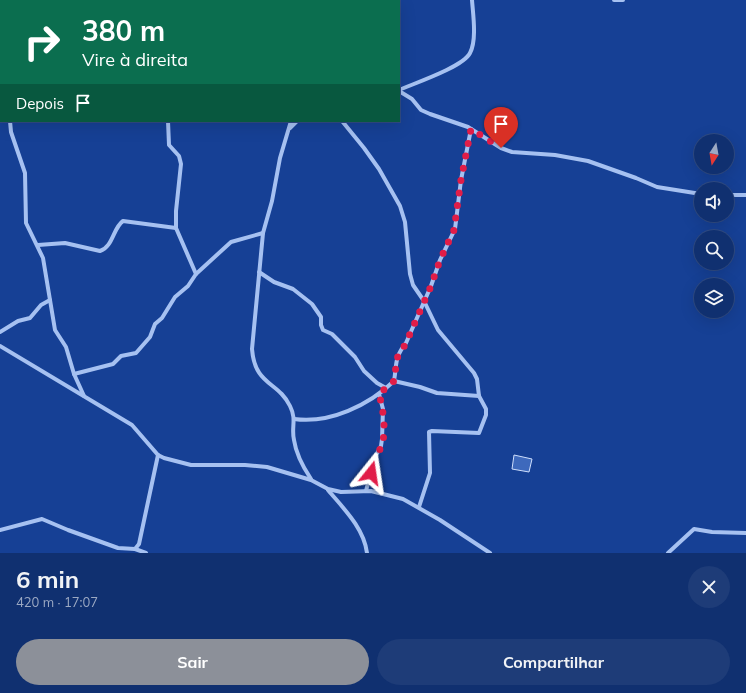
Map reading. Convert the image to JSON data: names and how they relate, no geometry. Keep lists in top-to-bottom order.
{
  "north": "bottom",
  "page": {
    "turn": ["380 m", "Vire à direita"],
    "then": "Depois",
    "heading": ["6 min", "420 m · 17:07"],
    "buttons": ["Sair", "Compartilhar"]
  }
}
